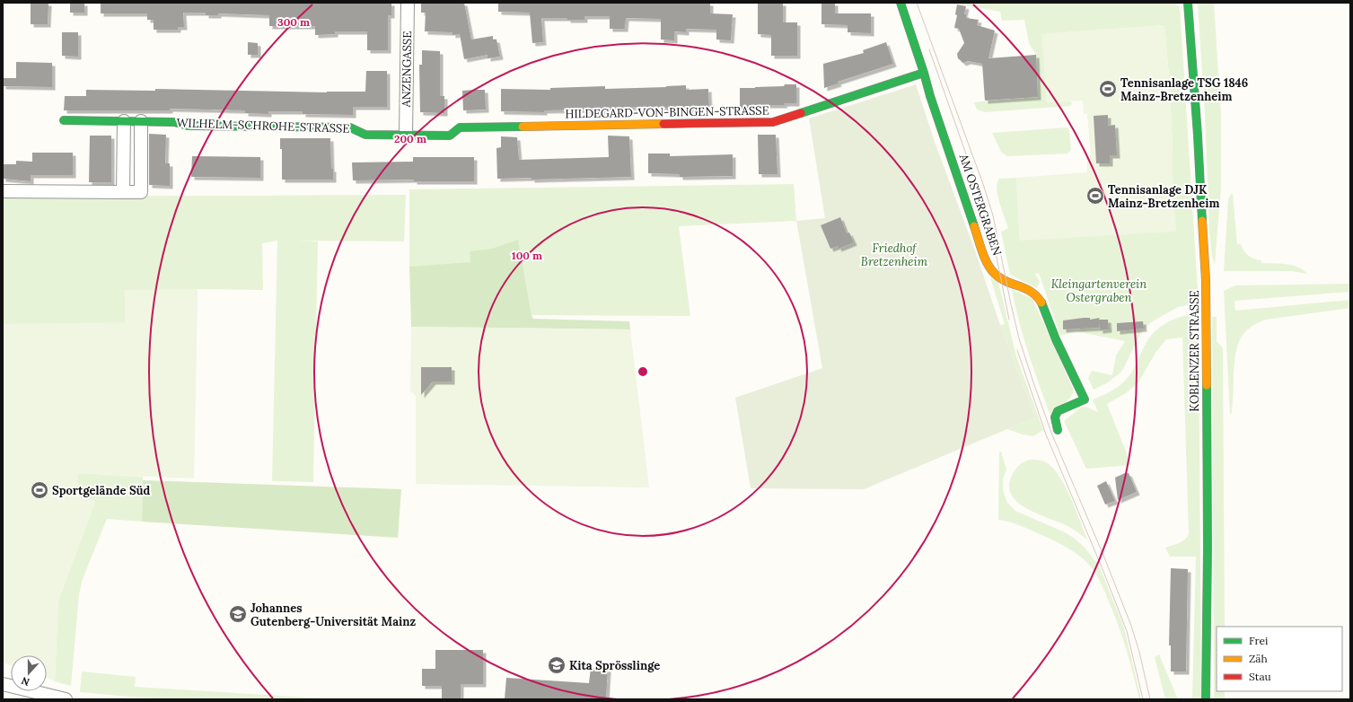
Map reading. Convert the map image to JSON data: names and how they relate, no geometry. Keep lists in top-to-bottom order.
{
  "streets": {
    "street": [
      "ANZENGASSE",
      "HILDEGARD-VON-BINGEN-STRASSE",
      "WILHELM-SCHROHE-STRASSE",
      "AM OSTERGRABEN",
      "KOBLENZER STRASSE"
    ]
  },
  "crossings": [
    ["ANZENGASSE", "HILDEGARD-VON-BINGEN-STRASSE"],
    ["ANZENGASSE", "WILHELM-SCHROHE-STRASSE"],
    ["HILDEGARD-VON-BINGEN-STRASSE", "WILHELM-SCHROHE-STRASSE"],
    ["HILDEGARD-VON-BINGEN-STRASSE", "AM OSTERGRABEN"]
  ],
  "parks": ["Friedhof Bretzenheim", "Kleingartenverein Ostergraben"],
  "places": {
    "sports": ["Tennisanlage TSG 1846 Mainz-Bretzenheim", "Tennisanlage DJK Mainz-Bretzenheim", "Sportgelände Süd"],
    "school or university": ["Johannes Gutenberg-Universität Mainz", "Kita Sprösslinge"]
  },
  "legend": ["Frei", "Zäh", "Stau"],
  "north": "bottom",
  "rings": ["300 m", "200 m", "100 m"]
}
